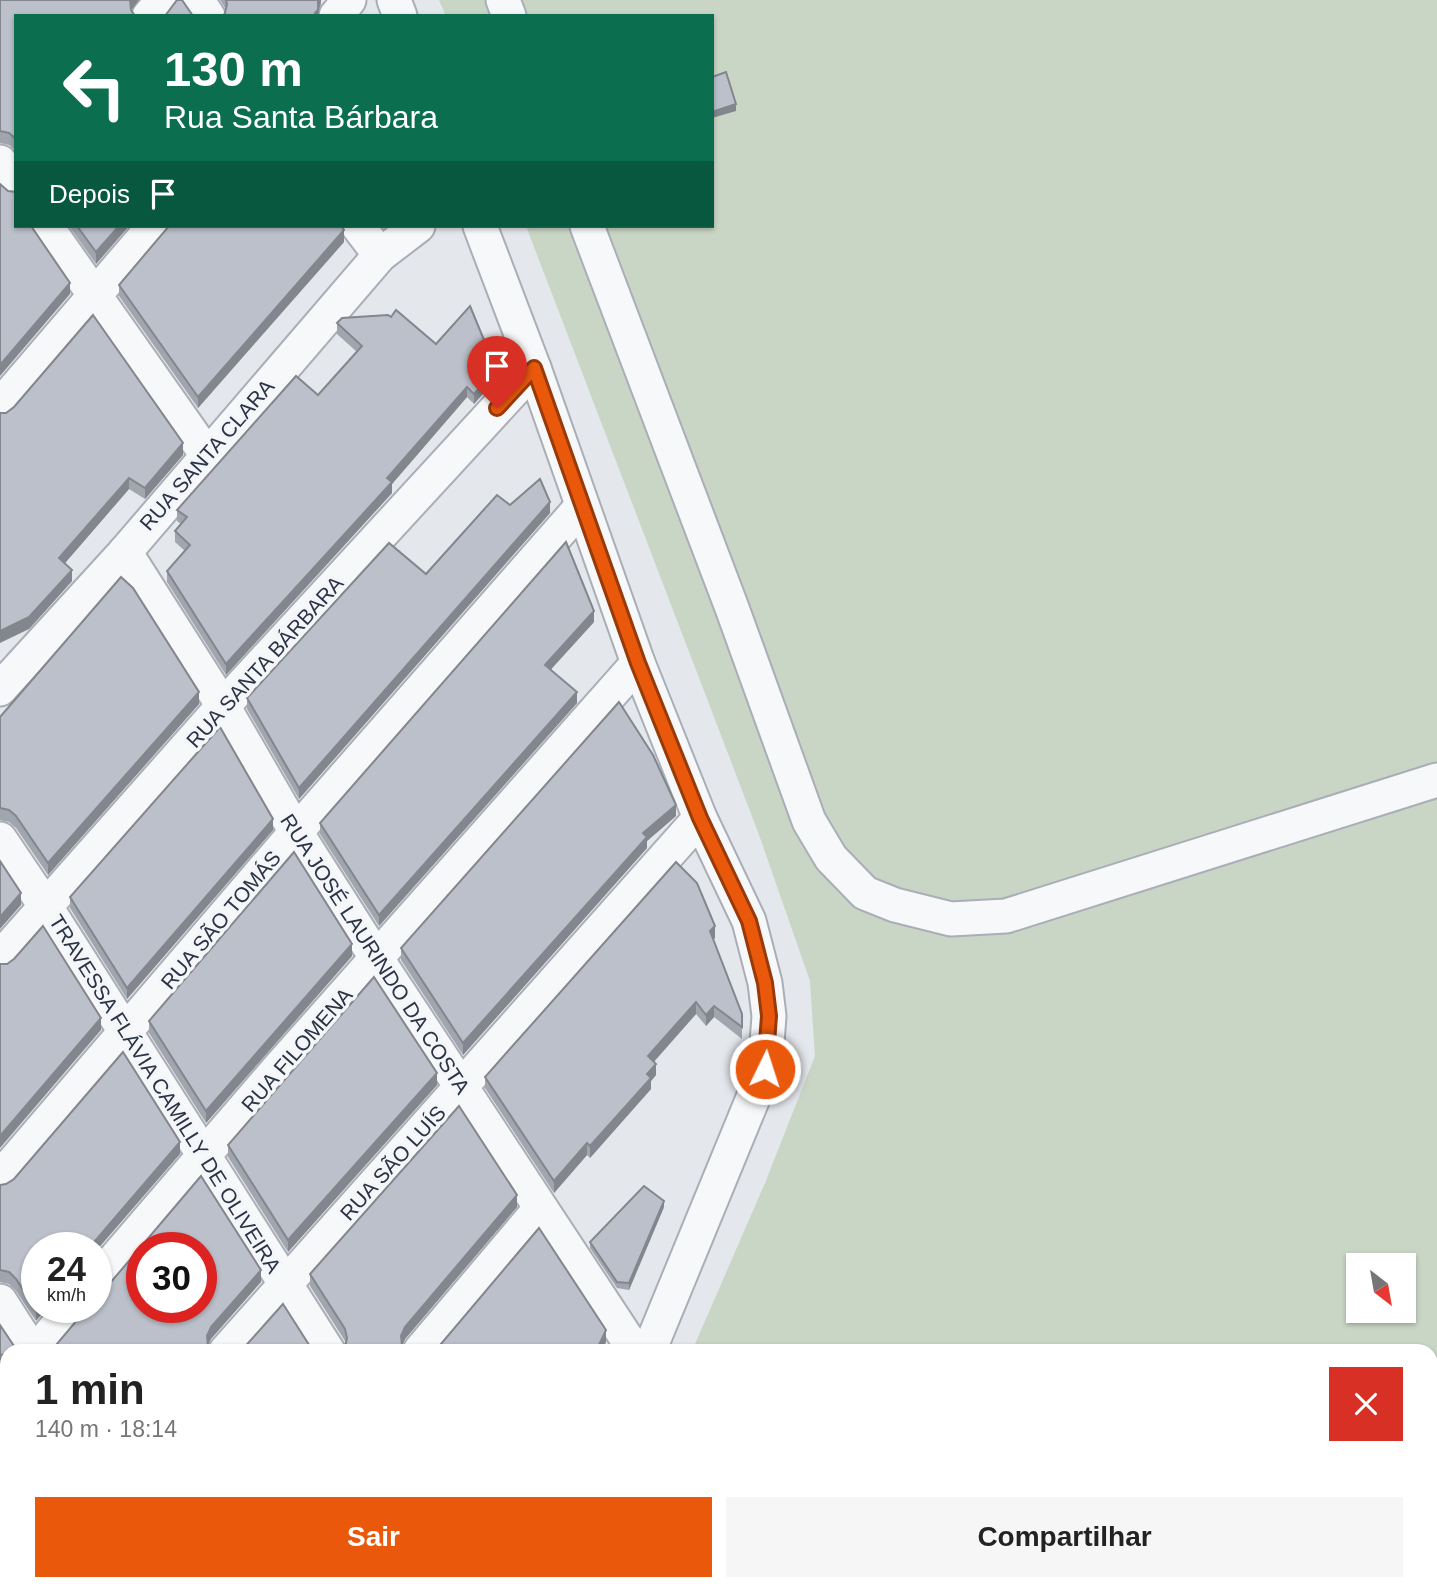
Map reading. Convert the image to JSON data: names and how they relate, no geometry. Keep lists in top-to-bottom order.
{
  "streets": {
    "street": [
      "RUA SANTA CLARA",
      "RUA SANTA BÁRBARA",
      "RUA SÃO TOMÁS",
      "RUA JOSÉ LAURINDO DA COSTA",
      "RUA FILOMENA",
      "TRAVESSA FLÁVIA CAMILLY DE OLIVEIRA",
      "RUA SÃO LUÍS"
    ]
  },
  "crossings": [
    ["RUA SANTA CLARA", "RUA JOSÉ LAURINDO DA COSTA"],
    ["RUA SANTA BÁRBARA", "RUA JOSÉ LAURINDO DA COSTA"],
    ["RUA SANTA BÁRBARA", "TRAVESSA FLÁVIA CAMILLY DE OLIVEIRA"],
    ["RUA SÃO TOMÁS", "RUA JOSÉ LAURINDO DA COSTA"],
    ["RUA SÃO TOMÁS", "TRAVESSA FLÁVIA CAMILLY DE OLIVEIRA"],
    ["RUA JOSÉ LAURINDO DA COSTA", "RUA FILOMENA"],
    ["RUA JOSÉ LAURINDO DA COSTA", "RUA SÃO LUÍS"],
    ["RUA FILOMENA", "TRAVESSA FLÁVIA CAMILLY DE OLIVEIRA"],
    ["TRAVESSA FLÁVIA CAMILLY DE OLIVEIRA", "RUA SÃO LUÍS"]
  ],
  "north": "bottom right",
  "page": {
    "turn": ["130 m", "Rua Santa Bárbara"],
    "then": "Depois",
    "speed": "24 km/h",
    "limit": "30",
    "heading": ["1 min", "140 m · 18:14"],
    "buttons": ["Sair", "Compartilhar"]
  }
}
